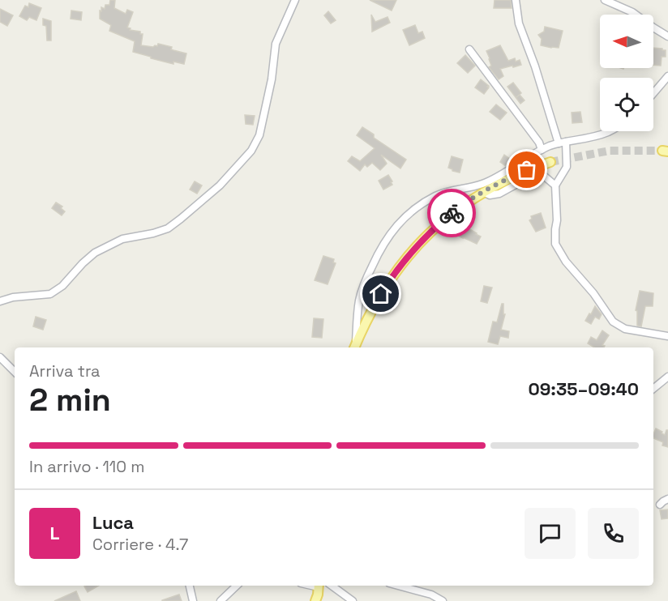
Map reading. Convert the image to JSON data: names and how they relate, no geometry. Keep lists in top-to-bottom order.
{
  "north": "left",
  "page": {
    "heading": ["2 min", "Arriva tra", "09:35–09:40"],
    "panel": ["Luca", "Corriere · 4.7"],
    "bar": "In arrivo · 110 m",
    "round": "L"
  }
}
